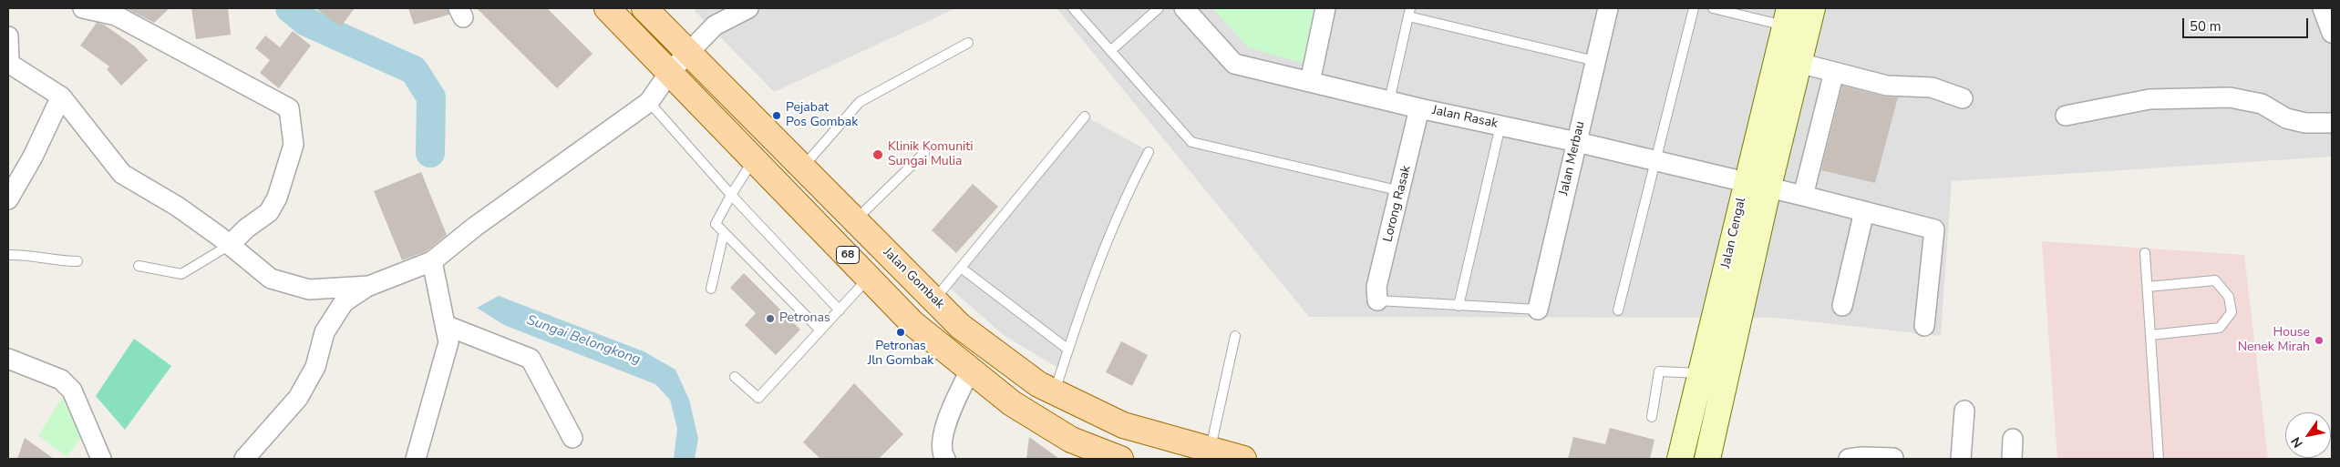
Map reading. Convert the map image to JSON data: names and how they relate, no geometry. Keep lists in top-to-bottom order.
{
  "streets": {
    "main road": ["68", "Jalan Gombak"],
    "street": [
      "Jalan Rasak",
      "Jalan Merbau",
      "Lorong Rasak",
      "Jalan Cengal"
    ]
  },
  "crossings": [
    ["Jalan Rasak", "Jalan Merbau"],
    ["Jalan Rasak", "Lorong Rasak"],
    ["Jalan Rasak", "Jalan Cengal"]
  ],
  "water": ["Sungai Belongkong"],
  "places": [
    "Pejabat Pos Gombak",
    "Klinik Komuniti Sungai Mulia",
    "Petronas",
    "Petronas Jln Gombak",
    "House Nenek Mirah"
  ],
  "scale_bar": "50 m",
  "north": "bottom left"
}
